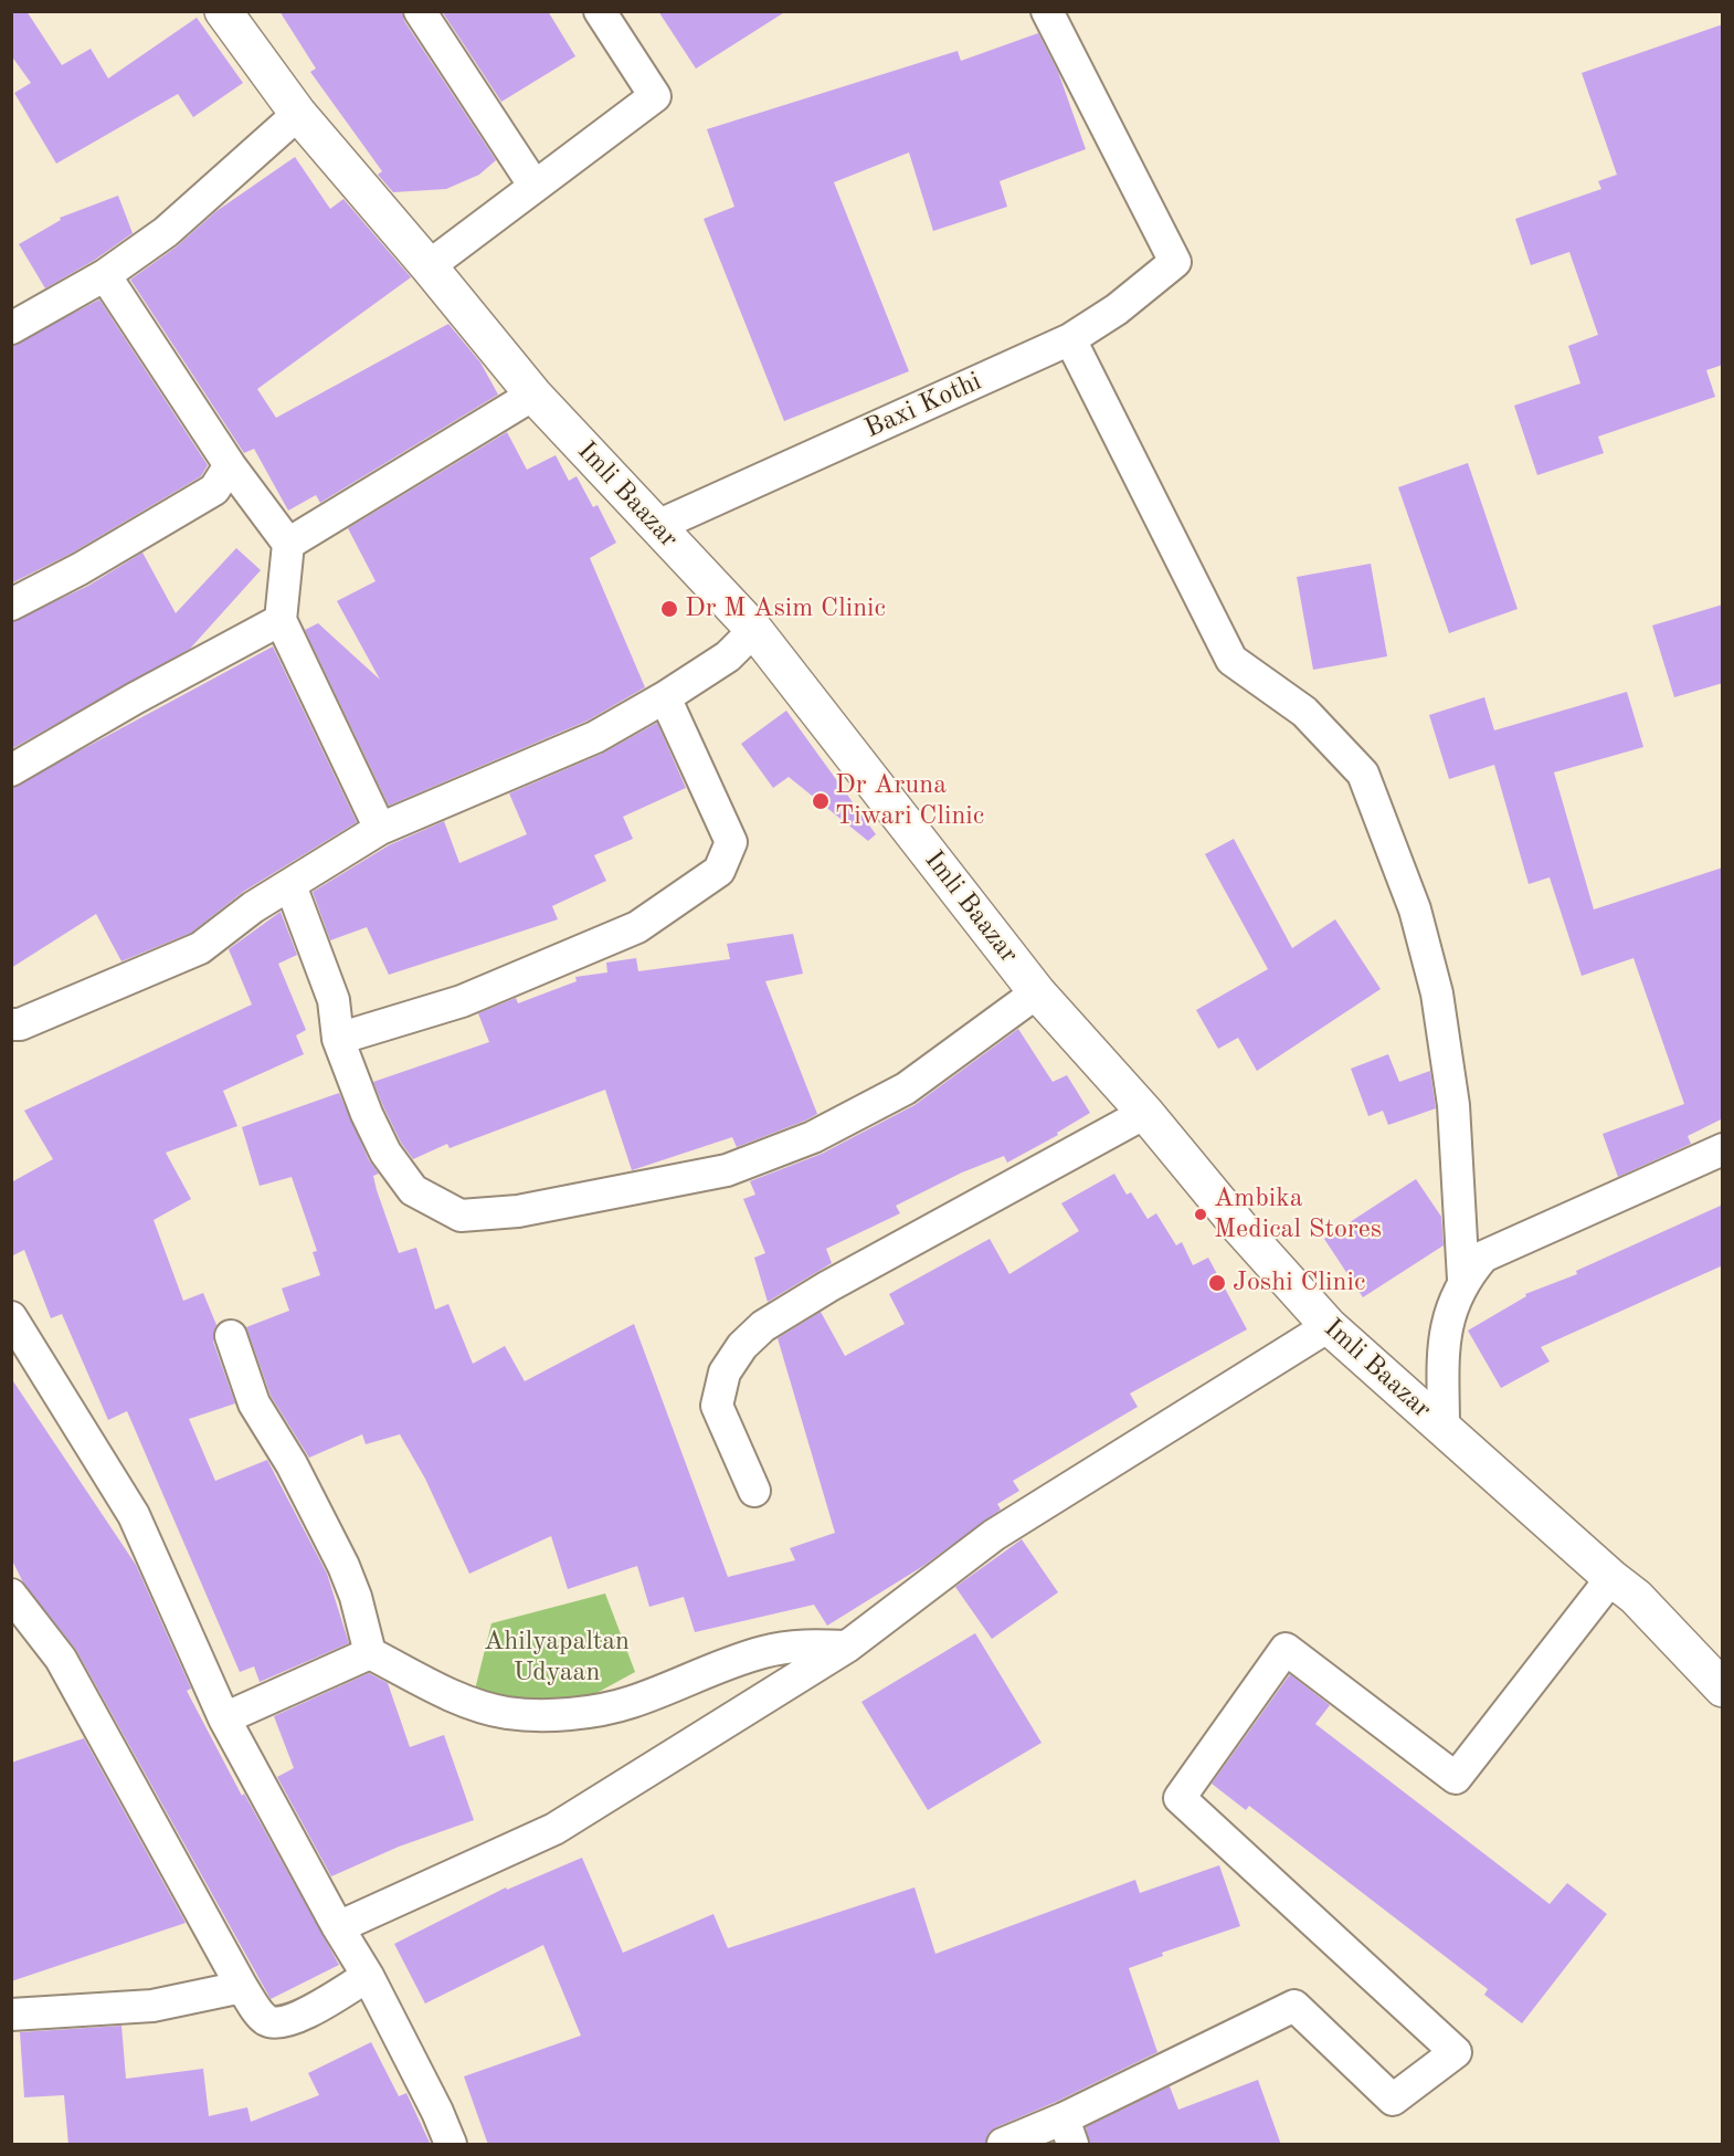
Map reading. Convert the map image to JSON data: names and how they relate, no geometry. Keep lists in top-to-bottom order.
{
  "streets": {
    "main road": ["Imli Baazar"],
    "street": ["Baxi Kothi"]
  },
  "crossings": [
    ["Baxi Kothi", "Imli Baazar"]
  ],
  "parks": ["Ahilyapaltan Udyaan"],
  "places": [
    "Dr M Asim Clinic",
    "Dr Aruna Tiwari Clinic",
    "Ambika Medical Stores",
    "Joshi Clinic"
  ]
}
